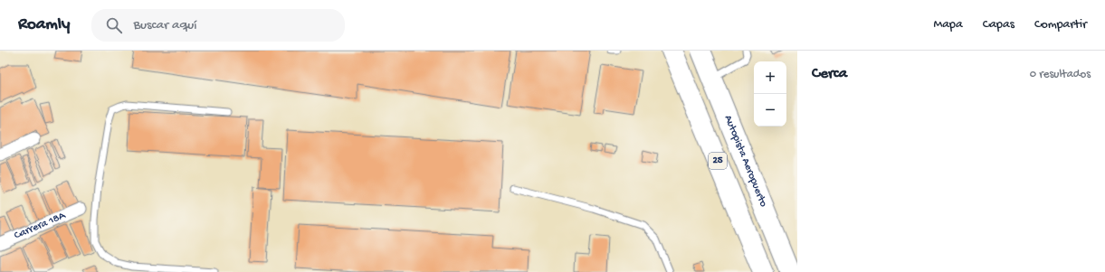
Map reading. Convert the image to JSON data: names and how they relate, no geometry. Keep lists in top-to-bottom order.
{
  "streets": {
    "highway": ["25", "Autopista Aeropuerto"],
    "street": ["Carrera 18A"]
  },
  "page": {
    "header": "Roamly",
    "search": "Buscar aquí",
    "nav": ["Mapa", "Capas", "Compartir"],
    "heading": ["Cerca", "0 resultados"],
    "map_buttons": ["+", "−"]
  }
}
